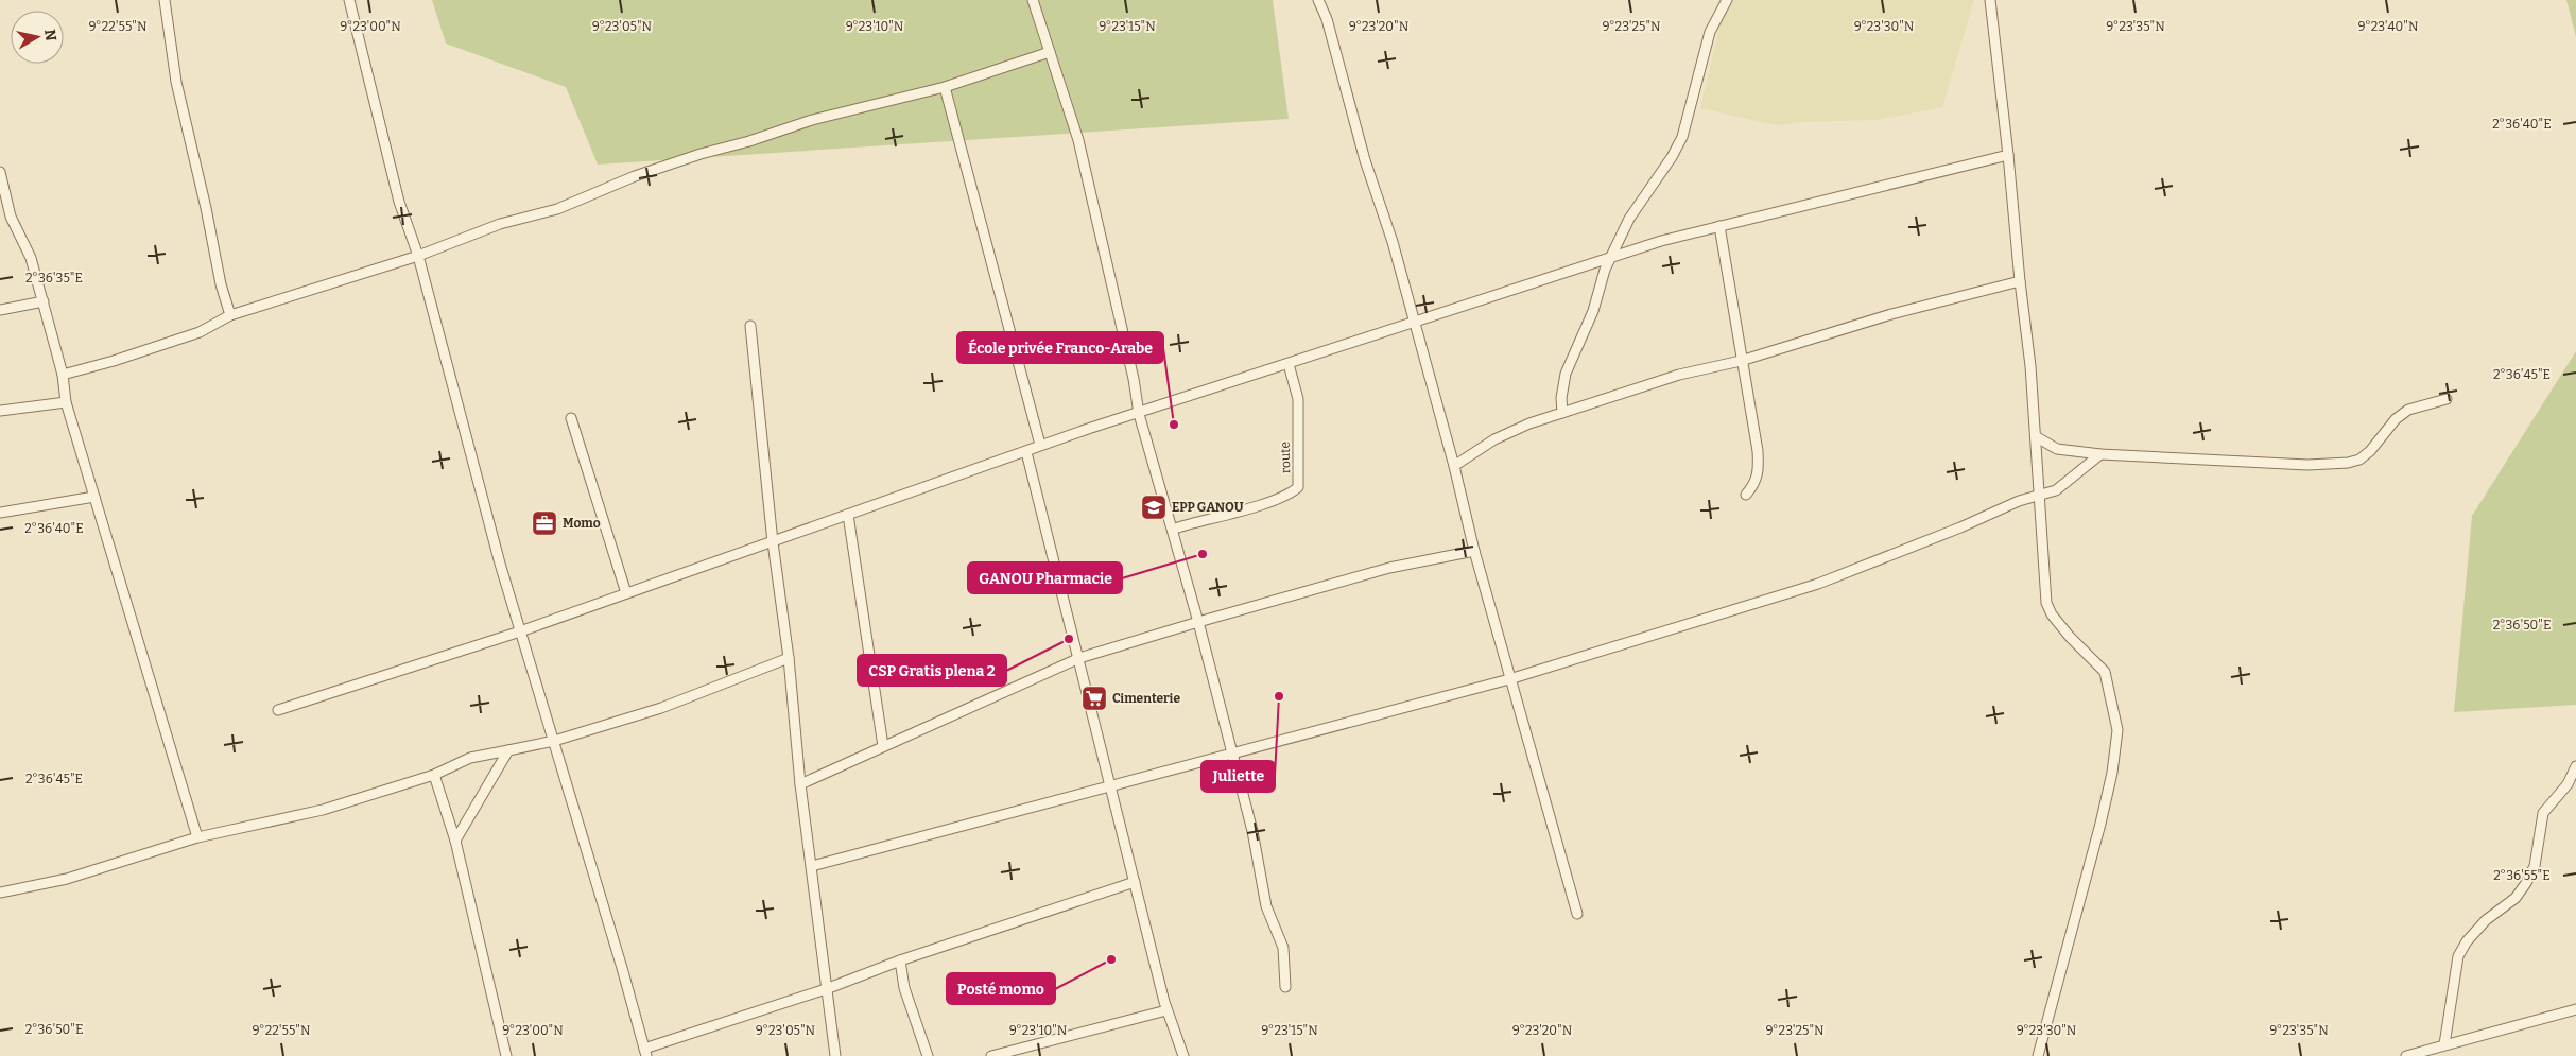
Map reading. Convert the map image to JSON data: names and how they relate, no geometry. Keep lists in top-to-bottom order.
{
  "streets": {
    "street": ["route"]
  },
  "places": {
    "other": [
      "École privée Franco-Arabe",
      "GANOU Pharmacie",
      "CSP Gratis plena 2",
      "Juliette",
      "Posté momo"
    ],
    "school or university": ["EPP GANOU"],
    "office": ["Momo"],
    "supermarket": ["Cimenterie"]
  },
  "north": "right",
  "coordinates": [
    "9°22'55\"N",
    "9°23'00\"N",
    "9°23'05\"N",
    "9°23'10\"N",
    "9°23'15\"N",
    "9°23'20\"N",
    "9°23'25\"N",
    "9°23'30\"N",
    "9°23'35\"N",
    "9°23'40\"N",
    "2°36'40\"E",
    "2°36'35\"E",
    "2°36'45\"E",
    "2°36'50\"E",
    "2°36'55\"E"
  ]
}
